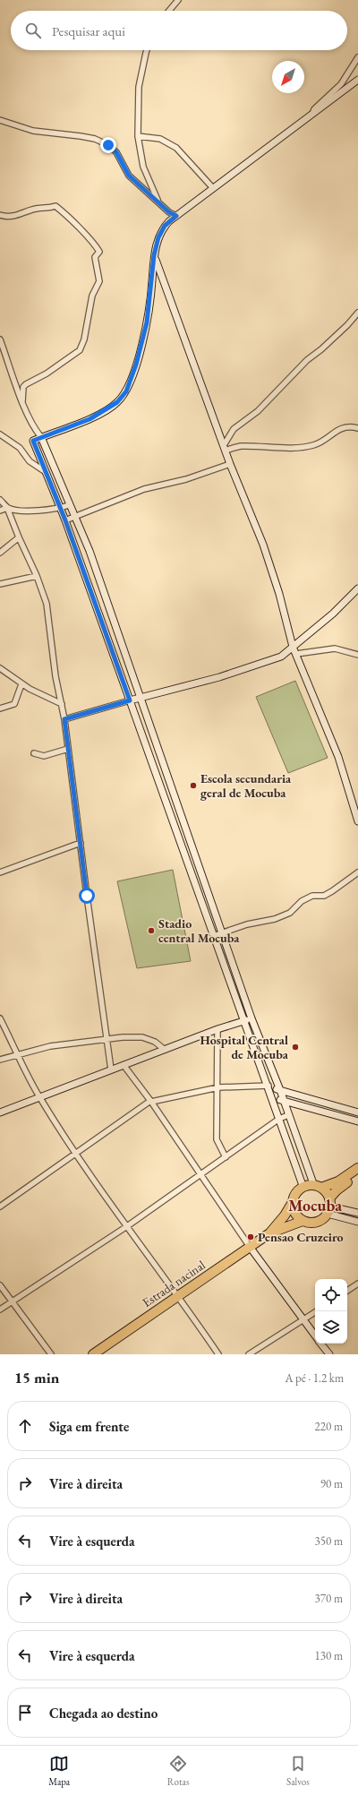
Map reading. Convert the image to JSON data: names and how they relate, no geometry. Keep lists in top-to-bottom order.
{
  "streets": {
    "highway": ["Estrada nacinal"]
  },
  "districts": ["Mocuba"],
  "places": [
    "Escola secundaria geral de Mocuba",
    "Stadio central Mocuba",
    "Hospital Central de Mocuba",
    "Pensao Cruzeiro"
  ],
  "north": "bottom left",
  "page": {
    "search": "Pesquisar aqui",
    "heading": ["15 min", "A pé · 1.2 km"],
    "list": [
      ["Siga em frente", "220 m"],
      ["Vire à direita", "90 m"],
      ["Vire à esquerda", "350 m"],
      ["Vire à direita", "370 m"],
      ["Vire à esquerda", "130 m"],
      "Chegada ao destino"
    ],
    "nav": ["Mapa", "Rotas", "Salvos"]
  }
}
